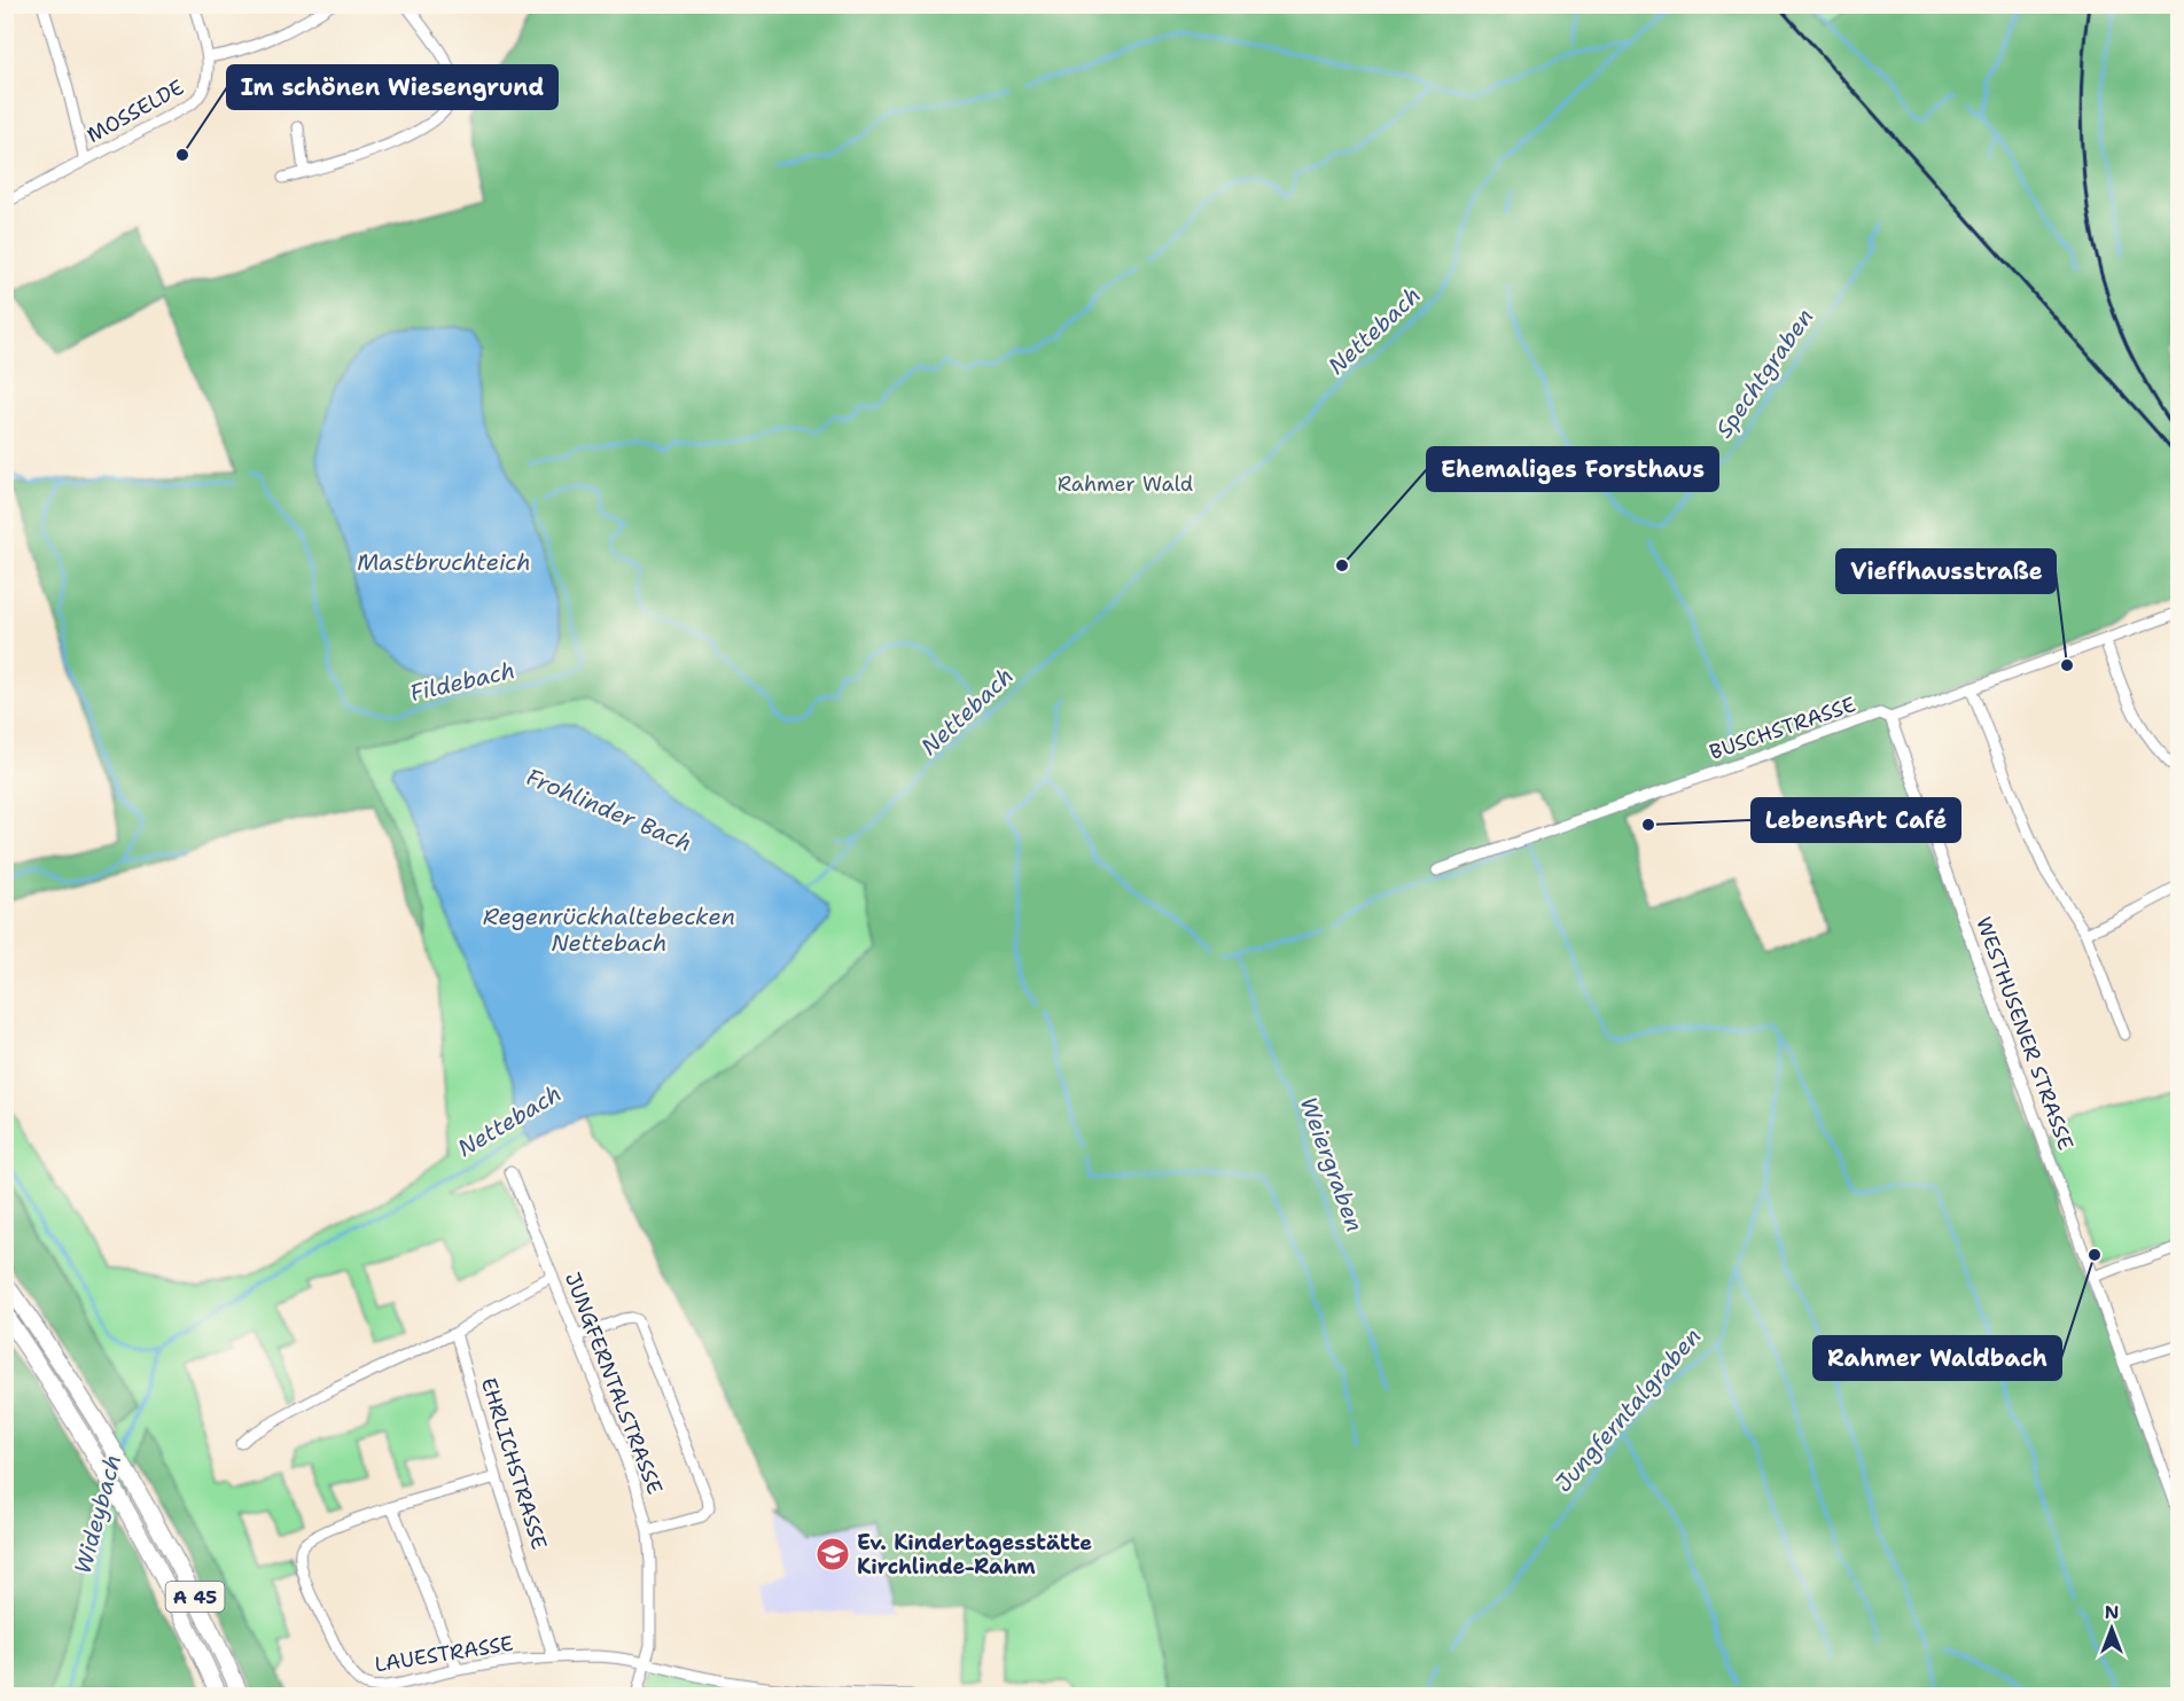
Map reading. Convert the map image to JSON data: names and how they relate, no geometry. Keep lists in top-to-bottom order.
{
  "streets": {
    "highway": ["A 45"],
    "street": [
      "MOSSELDE",
      "BUSCHSTRASSE",
      "WESTHUSENER STRASSE",
      "JUNGFERNTALSTRASSE",
      "EHRLICHSTRASSE",
      "LAUESTRASSE"
    ]
  },
  "crossings": [
    ["BUSCHSTRASSE", "WESTHUSENER STRASSE"],
    ["JUNGFERNTALSTRASSE", "LAUESTRASSE"],
    ["EHRLICHSTRASSE", "LAUESTRASSE"]
  ],
  "water": [
    "Nettebach",
    "Spechtgraben",
    "Mastbruchteich",
    "Fildebach",
    "Frohlinder Bach",
    "Regenrückhaltebecken Nettebach",
    "Weiergraben",
    "Jungferntalgraben",
    "Wideybach"
  ],
  "parks": ["Rahmer Wald"],
  "places": {
    "other": [
      "Im schönen Wiesengrund",
      "Ehemaliges Forsthaus",
      "Vieffhausstraße",
      "LebensArt Café",
      "Rahmer Waldbach"
    ],
    "school or university": ["Ev. Kindertagesstätte Kirchlinde-Rahm"]
  },
  "north": "top"
}
